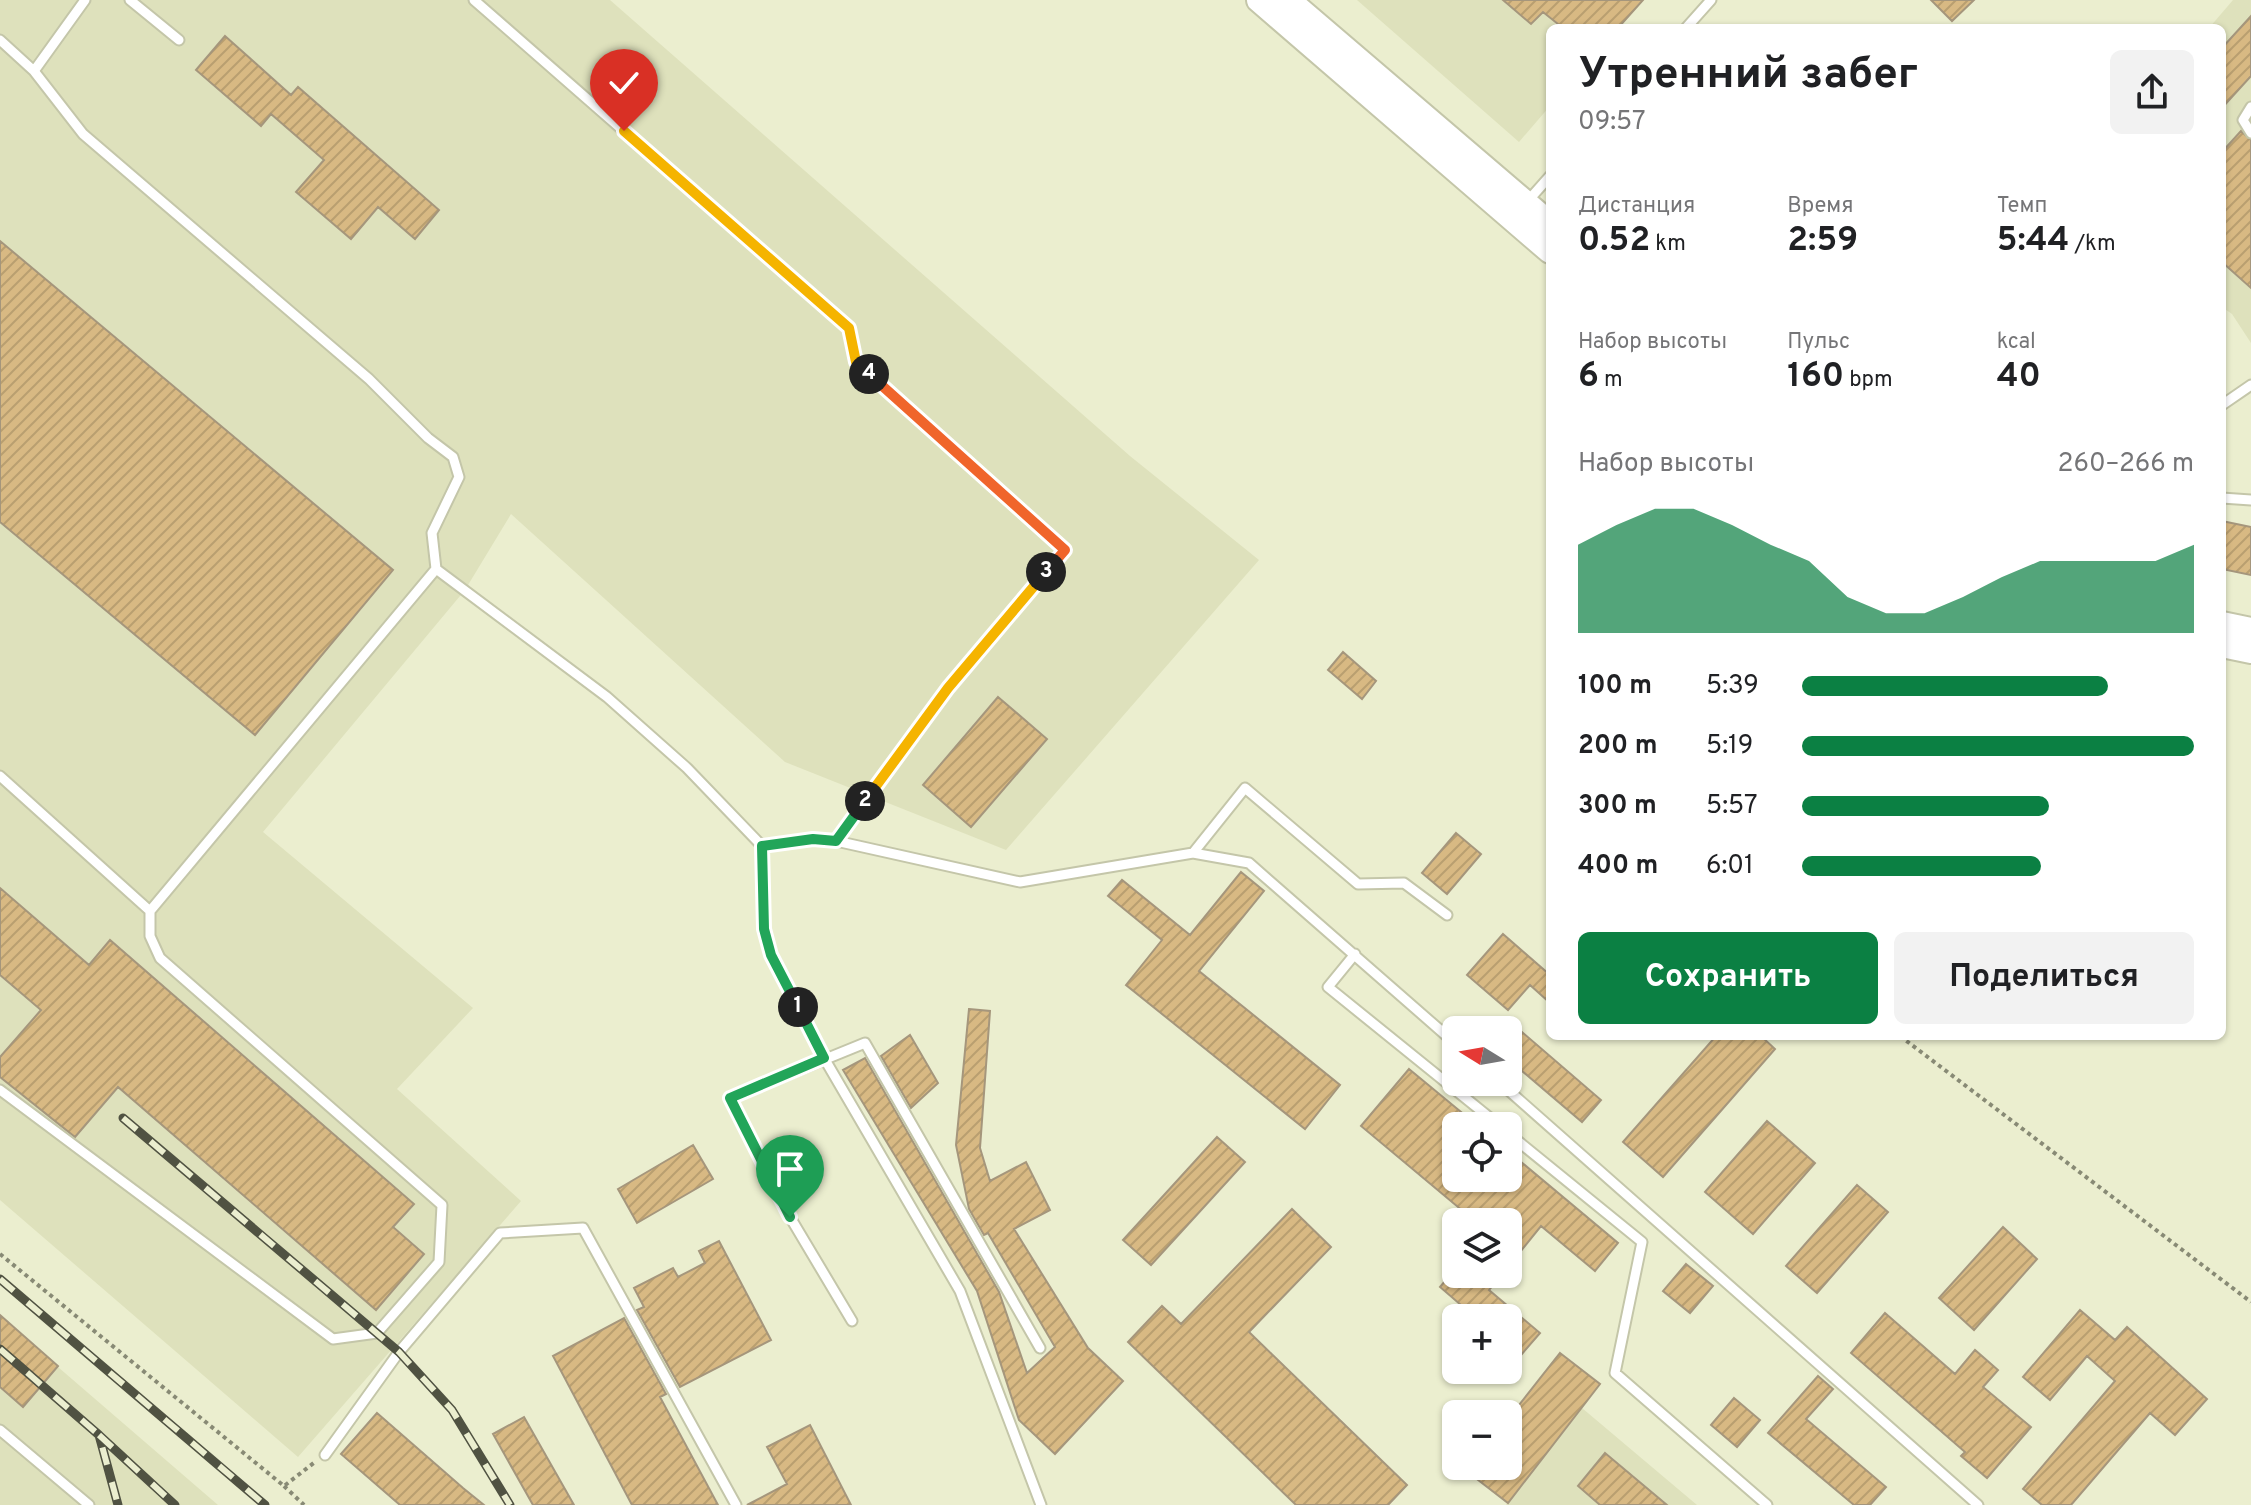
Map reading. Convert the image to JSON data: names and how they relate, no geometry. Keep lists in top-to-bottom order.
{
  "north": "left",
  "page": {
    "heading": ["Утренний забег", "09:57"],
    "stats": [
      ["Дистанция", "0.52 km"],
      ["Время", "2:59"],
      ["Темп", "5:44 /km"],
      ["Набор высоты", "6 m"],
      ["Пульс", "160 bpm"],
      ["kcal", "40"]
    ],
    "pins": [
      "4",
      "3",
      "2",
      "1"
    ],
    "chart": ["Набор высоты", "260–266 m"],
    "list": [
      {
        "name": "100 m",
        "note": "5:39"
      },
      {
        "name": "200 m",
        "note": "5:19"
      },
      {
        "name": "300 m",
        "note": "5:57"
      },
      {
        "name": "400 m",
        "note": "6:01"
      }
    ],
    "buttons": ["Сохранить", "Поделиться"],
    "map_buttons": ["+", "−"]
  }
}
